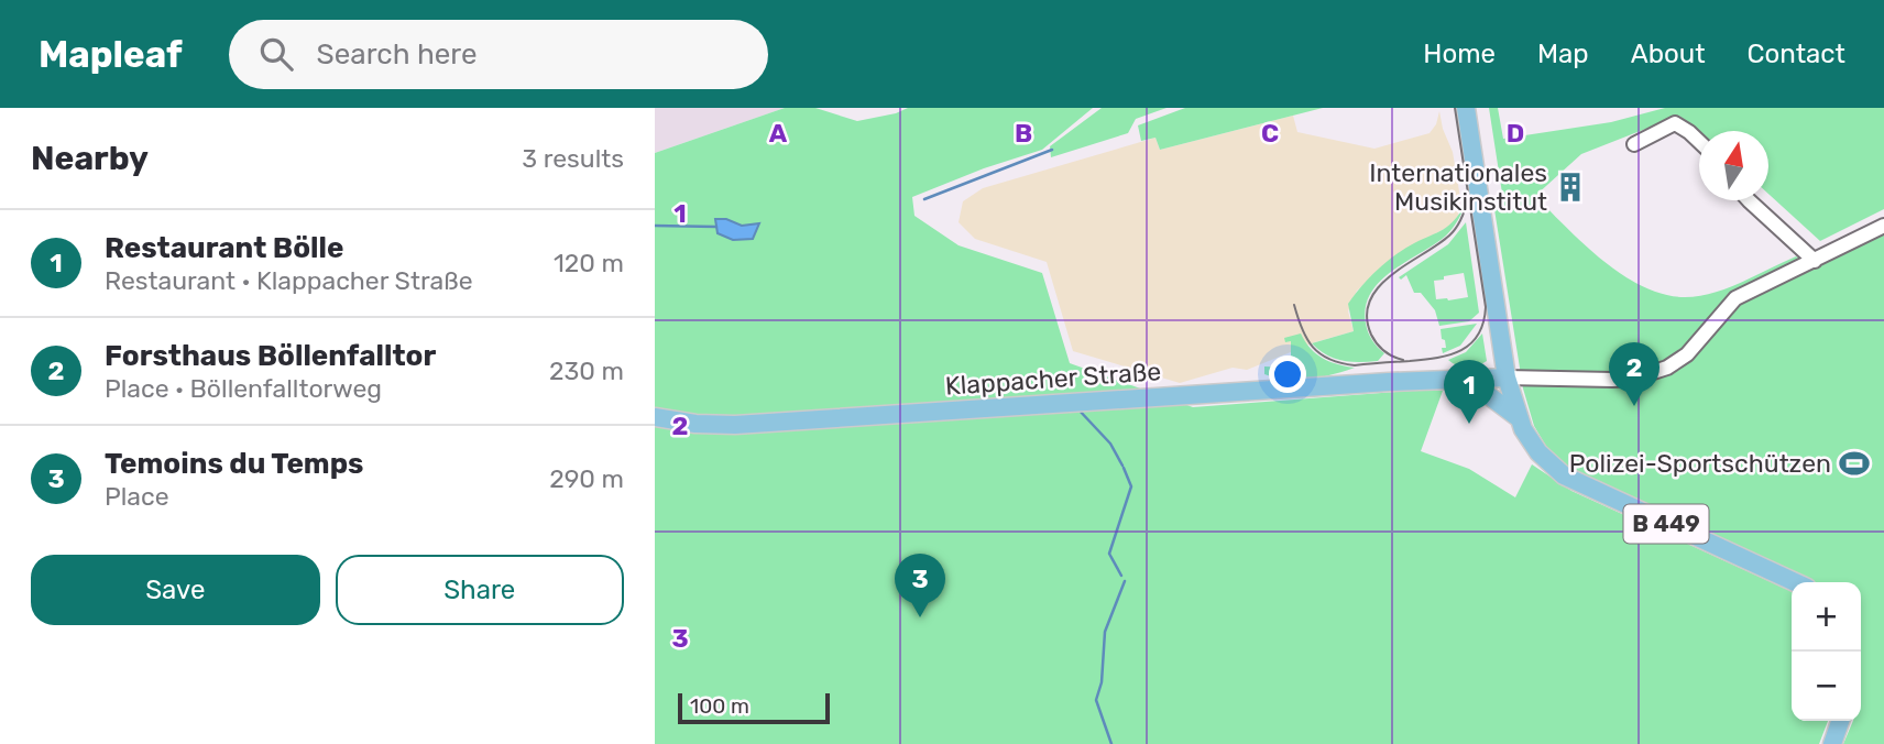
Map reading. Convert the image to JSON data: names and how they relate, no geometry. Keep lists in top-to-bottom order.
{
  "streets": {
    "main road": ["Klappacher Straße", "B 449"]
  },
  "crossings": [
    ["Klappacher Straße", "B 449"]
  ],
  "places": {
    "building": ["Internationales Musikinstitut"],
    "sports": ["Polizei-Sportschützen"]
  },
  "scale_bar": "100 m",
  "north": "top",
  "page": {
    "header": "Mapleaf",
    "search": "Search here",
    "nav": [
      "Home",
      "Map",
      "About",
      "Contact"
    ],
    "heading": ["Nearby", "3 results"],
    "list": [
      {
        "mark": "1",
        "name": "Restaurant Bölle",
        "note": "Restaurant · Klappacher Straße",
        "value": "120 m"
      },
      {
        "mark": "2",
        "name": "Forsthaus Böllenfalltor",
        "note": "Place · Böllenfalltorweg",
        "value": "230 m"
      },
      {
        "mark": "3",
        "name": "Temoins du Temps",
        "note": "Place",
        "value": "290 m"
      }
    ],
    "pins": ["2", "1", "3"],
    "buttons": ["Save", "Share"],
    "map_buttons": ["+", "−"],
    "scale": "100 m"
  },
  "grid": {
    "columns": [
      "A",
      "B",
      "C",
      "D"
    ],
    "rows": ["1", "2", "3"]
  }
}
